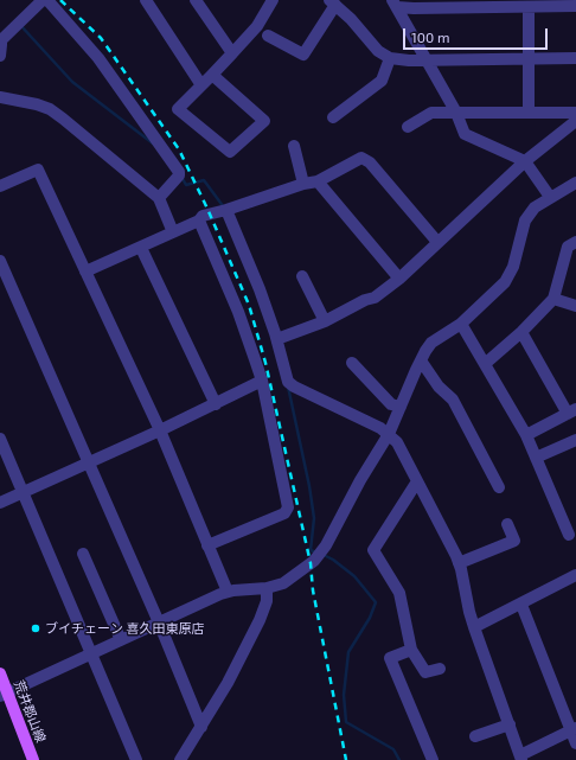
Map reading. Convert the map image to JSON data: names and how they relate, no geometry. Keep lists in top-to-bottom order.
{
  "streets": {
    "main road": ["荒井郡山線"]
  },
  "places": ["ブイチェーン 喜久田東原店"],
  "scale_bar": "100 m"
}
